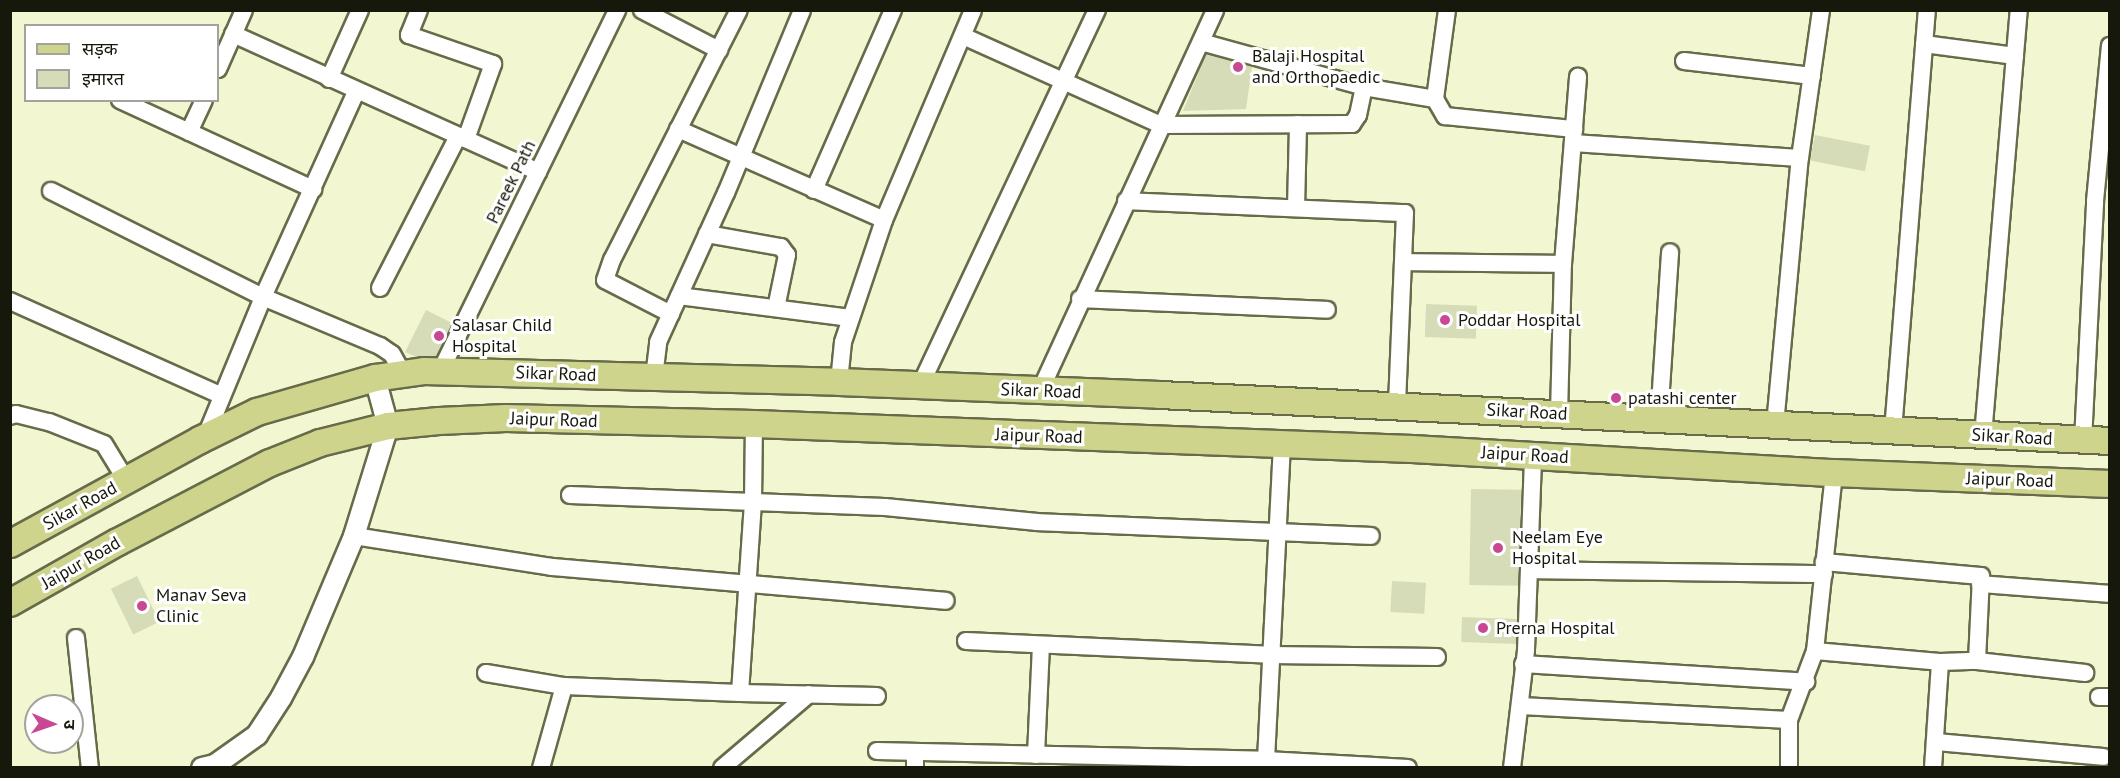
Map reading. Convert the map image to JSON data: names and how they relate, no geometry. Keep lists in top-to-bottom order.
{
  "streets": {
    "main road": ["Sikar Road", "Jaipur Road"],
    "street": ["Pareek Path"]
  },
  "crossings": [
    ["Pareek Path", "Sikar Road"]
  ],
  "places": [
    "Balaji Hospital and Orthopaedic",
    "Poddar Hospital",
    "Salasar Child Hospital",
    "patashi center",
    "Neelam Eye Hospital",
    "Manav Seva Clinic",
    "Prerna Hospital"
  ],
  "legend": ["सड़क", "इमारत"],
  "north": "right"
}
